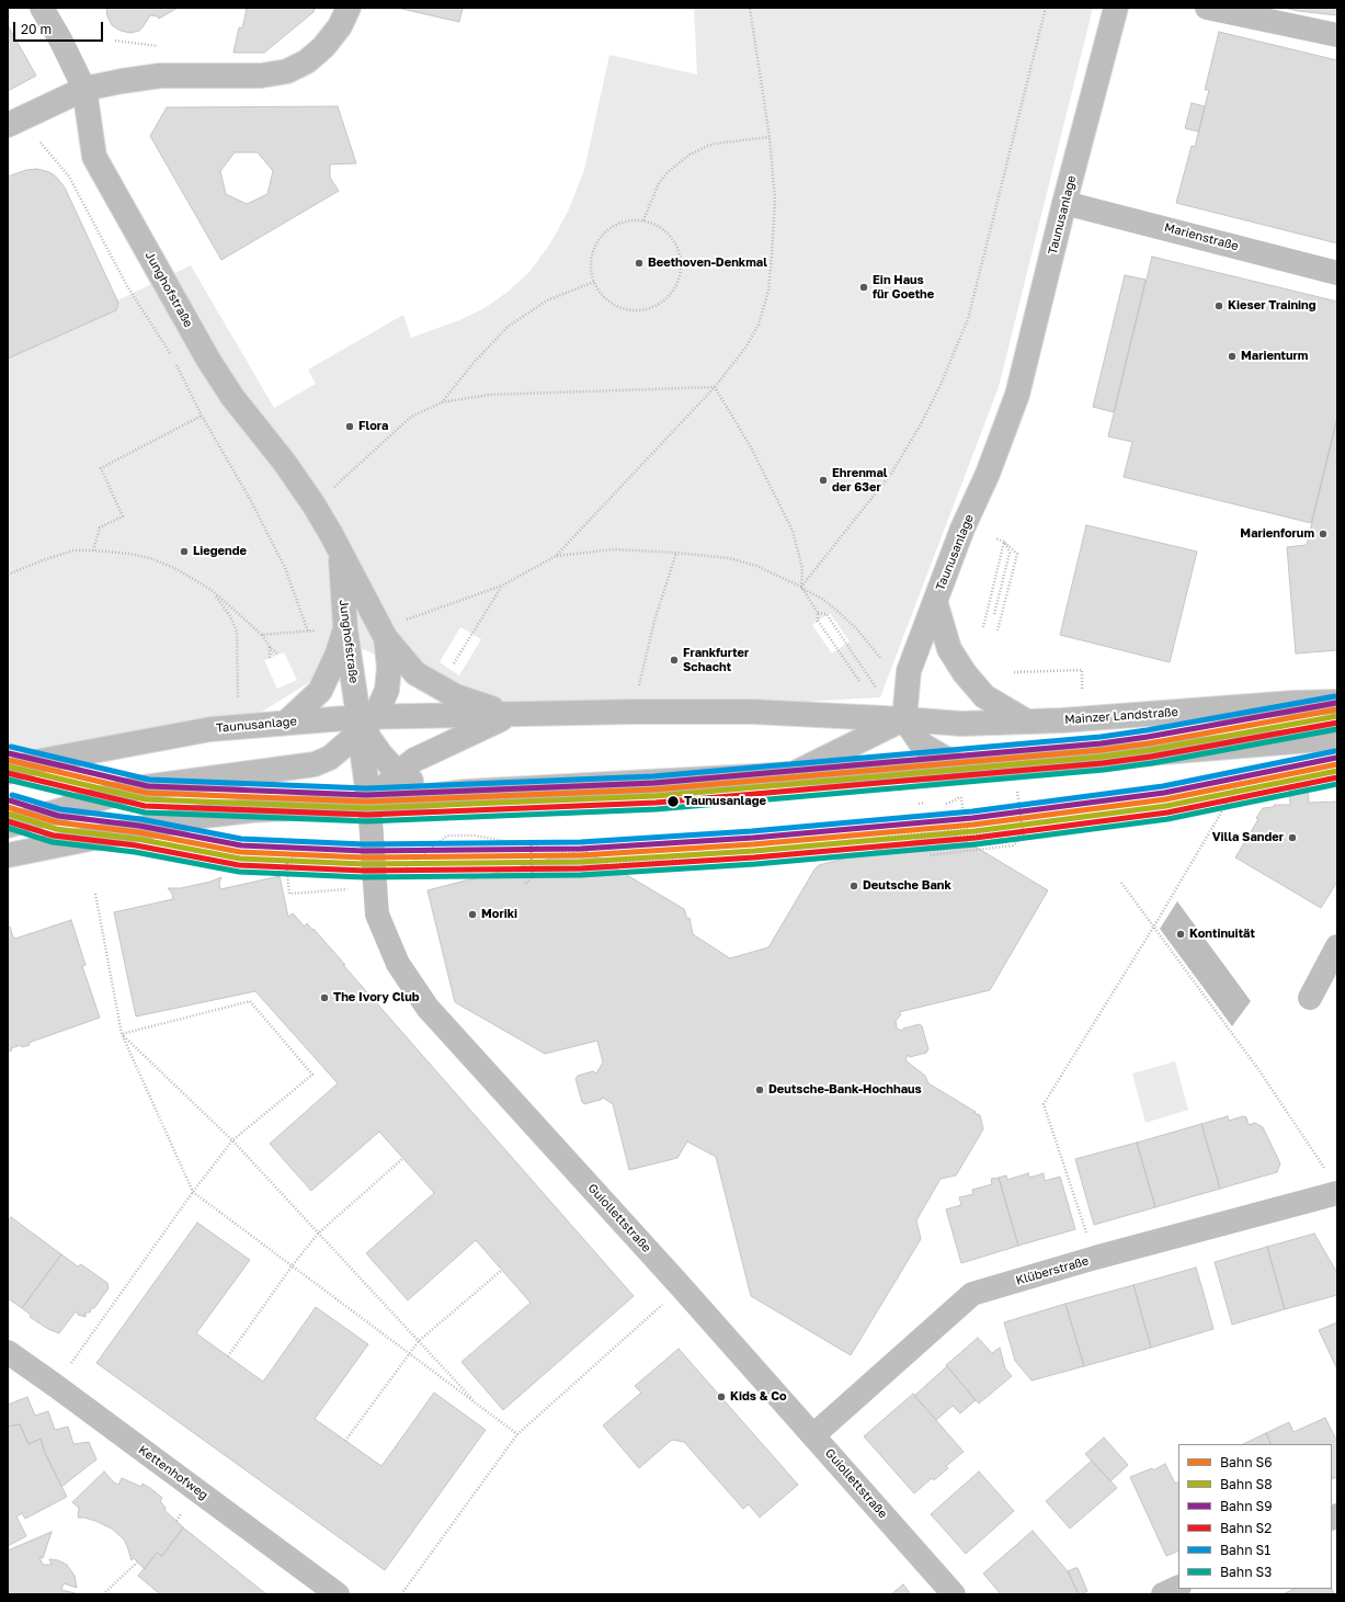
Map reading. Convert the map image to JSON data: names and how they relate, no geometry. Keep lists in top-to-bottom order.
{
  "streets": {
    "main road": ["Taunusanlage", "Junghofstraße", "Mainzer Landstraße"],
    "street": [
      "Marienstraße",
      "Guiollettstraße",
      "Klüberstraße",
      "Kettenhofweg"
    ]
  },
  "crossings": [
    ["Taunusanlage", "Marienstraße"],
    ["Taunusanlage", "Junghofstraße"],
    ["Taunusanlage", "Mainzer Landstraße"],
    ["Taunusanlage", "Guiollettstraße"],
    ["Guiollettstraße", "Klüberstraße"]
  ],
  "places": [
    "Beethoven-Denkmal",
    "Ein Haus für Goethe",
    "Kieser Training",
    "Marienturm",
    "Flora",
    "Ehrenmal der 63er",
    "Marienforum",
    "Liegende",
    "Frankfurter Schacht",
    "Taunusanlage",
    "Villa Sander",
    "Deutsche Bank",
    "Moriki",
    "Kontinuität",
    "The Ivory Club",
    "Deutsche-Bank-Hochhaus",
    "Kids & Co"
  ],
  "lines": [
    "rail line S1",
    "rail line S9",
    "rail line S6",
    "rail line S8",
    "rail line S2",
    "rail line S3"
  ],
  "legend": [
    "Bahn S6",
    "Bahn S8",
    "Bahn S9",
    "Bahn S2",
    "Bahn S1",
    "Bahn S3"
  ],
  "scale_bar": "20 m"
}
